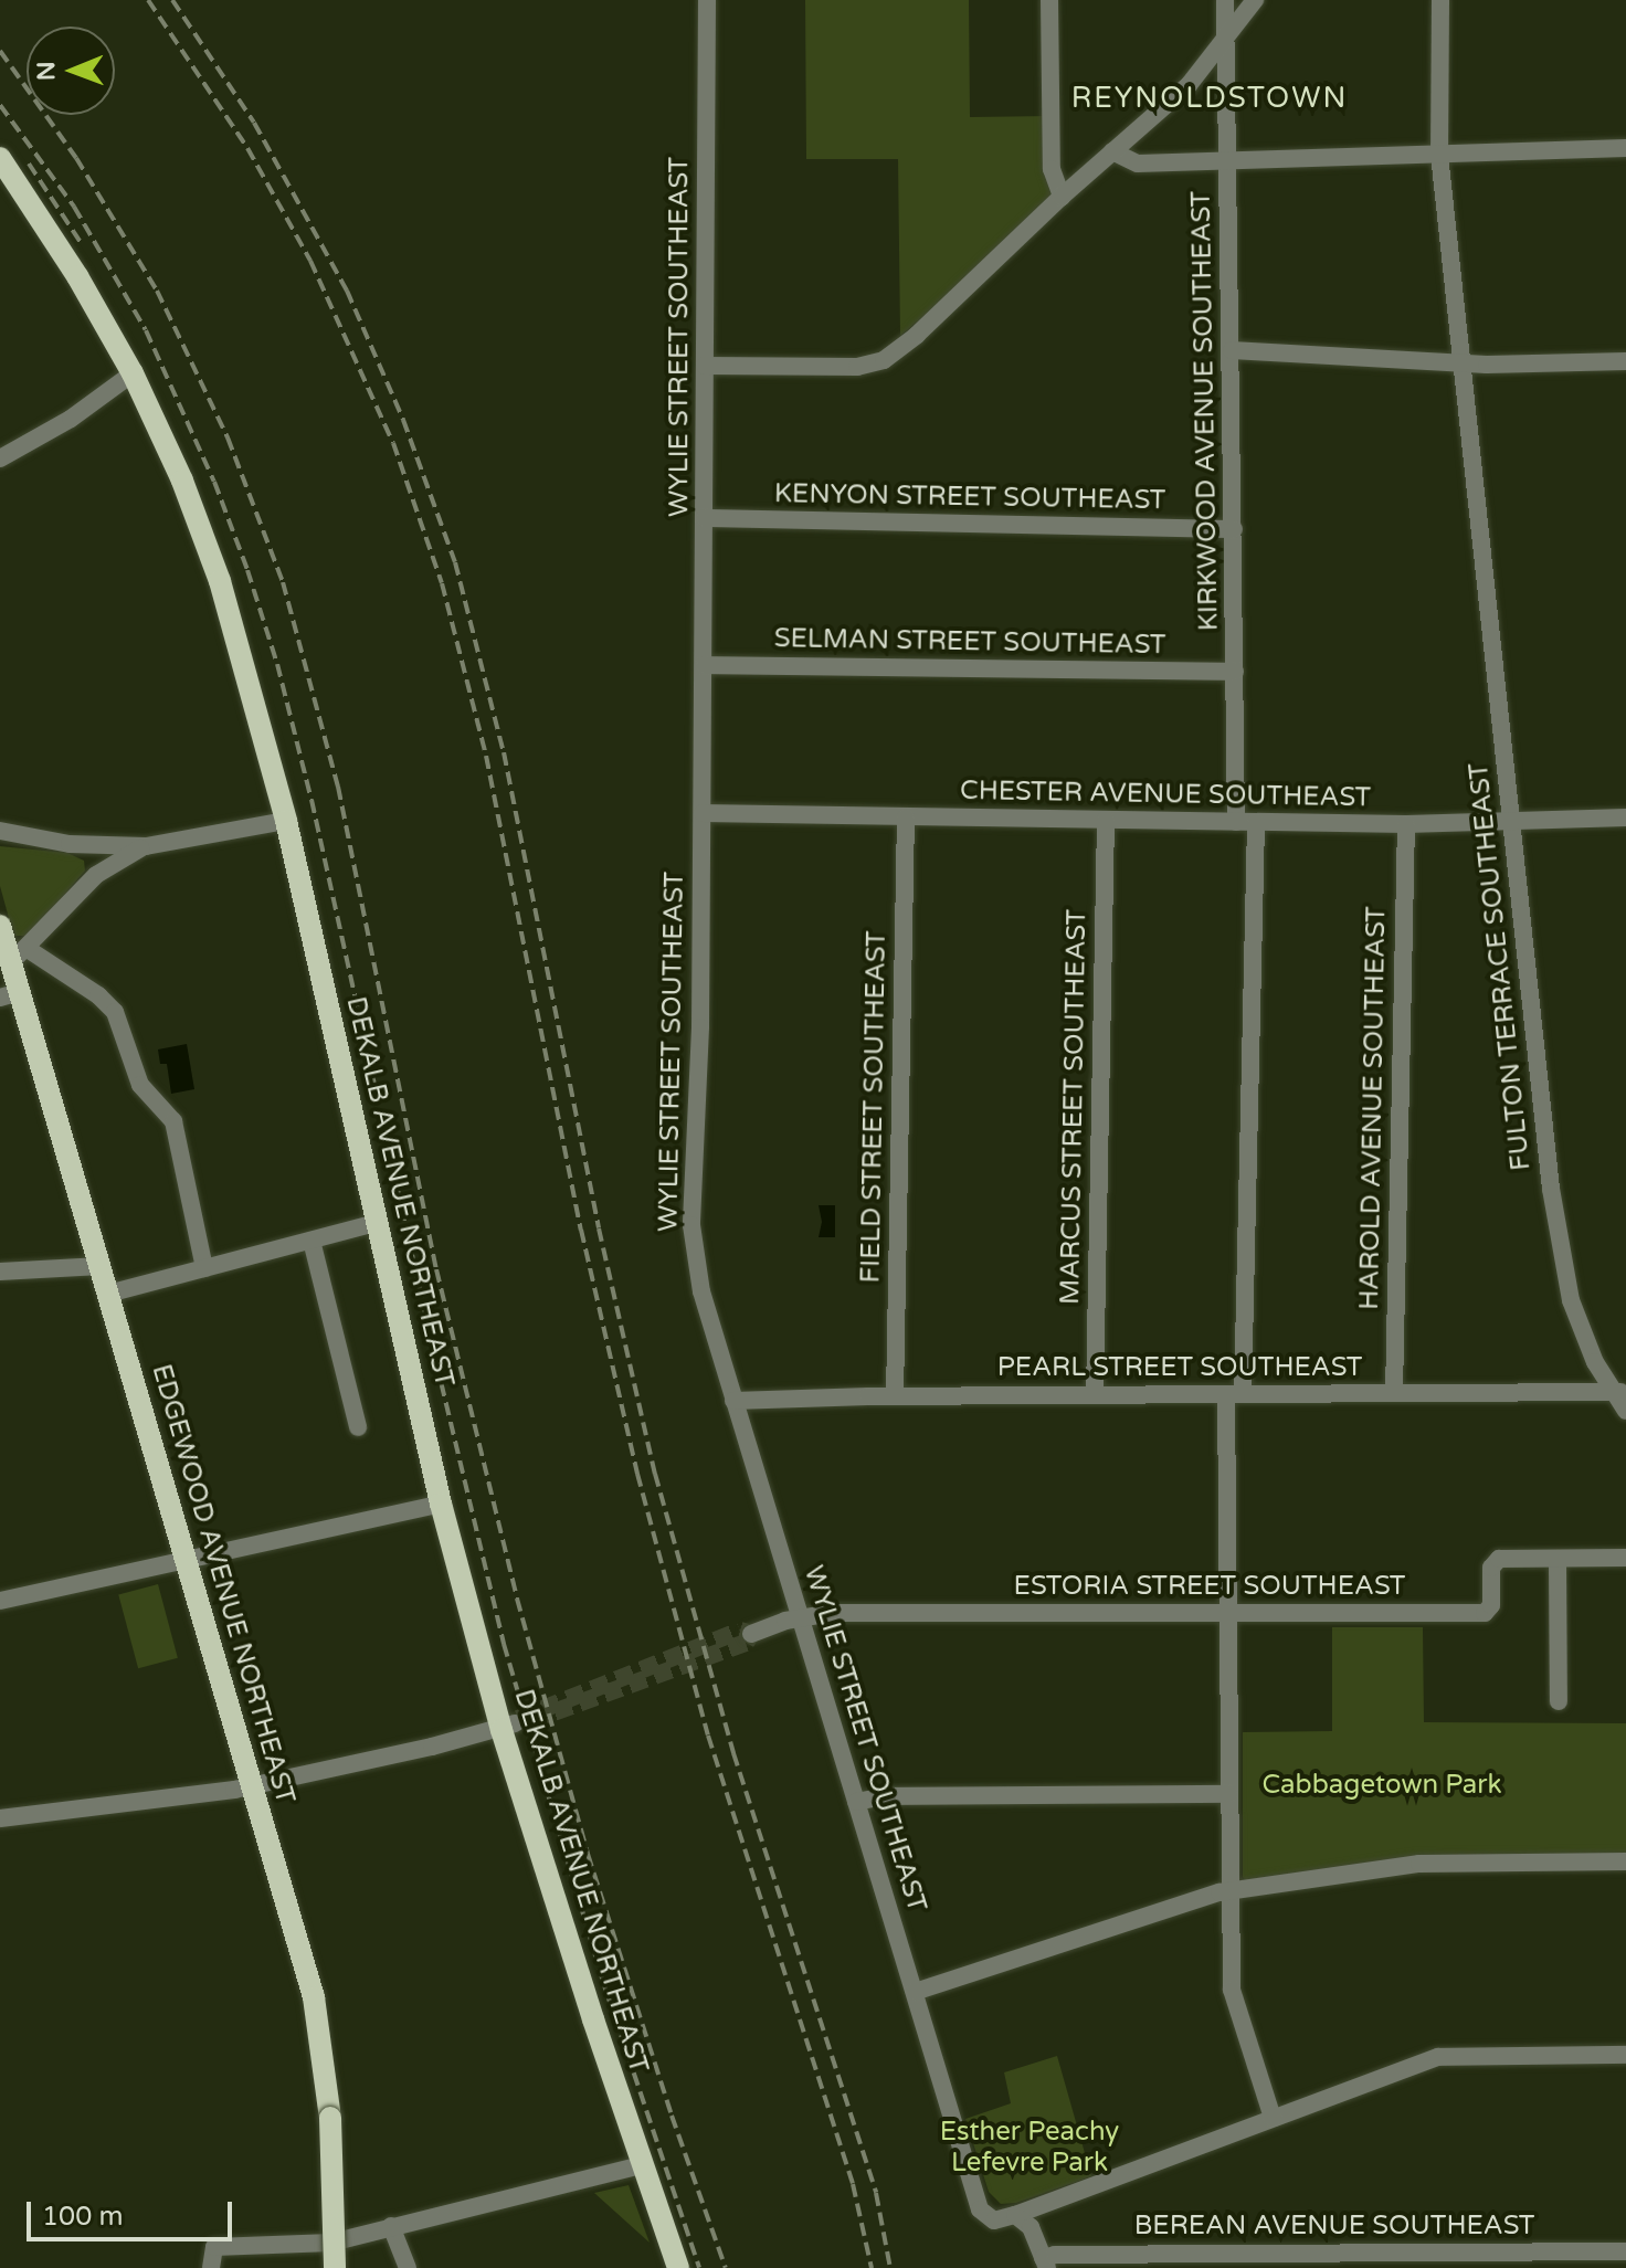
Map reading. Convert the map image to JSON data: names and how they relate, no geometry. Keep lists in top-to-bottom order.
{
  "streets": {
    "main road": ["DEKALB AVENUE NORTHEAST", "EDGEWOOD AVENUE NORTHEAST"],
    "street": [
      "WYLIE STREET SOUTHEAST",
      "KIRKWOOD AVENUE SOUTHEAST",
      "KENYON STREET SOUTHEAST",
      "SELMAN STREET SOUTHEAST",
      "CHESTER AVENUE SOUTHEAST",
      "FULTON TERRACE SOUTHEAST",
      "FIELD STREET SOUTHEAST",
      "MARCUS STREET SOUTHEAST",
      "HAROLD AVENUE SOUTHEAST",
      "PEARL STREET SOUTHEAST",
      "ESTORIA STREET SOUTHEAST",
      "BEREAN AVENUE SOUTHEAST"
    ]
  },
  "crossings": [
    ["WYLIE STREET SOUTHEAST", "KENYON STREET SOUTHEAST"],
    ["WYLIE STREET SOUTHEAST", "SELMAN STREET SOUTHEAST"],
    ["WYLIE STREET SOUTHEAST", "CHESTER AVENUE SOUTHEAST"],
    ["WYLIE STREET SOUTHEAST", "PEARL STREET SOUTHEAST"],
    ["WYLIE STREET SOUTHEAST", "ESTORIA STREET SOUTHEAST"],
    ["KIRKWOOD AVENUE SOUTHEAST", "KENYON STREET SOUTHEAST"],
    ["KIRKWOOD AVENUE SOUTHEAST", "SELMAN STREET SOUTHEAST"],
    ["KIRKWOOD AVENUE SOUTHEAST", "CHESTER AVENUE SOUTHEAST"],
    ["CHESTER AVENUE SOUTHEAST", "FULTON TERRACE SOUTHEAST"],
    ["CHESTER AVENUE SOUTHEAST", "FIELD STREET SOUTHEAST"],
    ["CHESTER AVENUE SOUTHEAST", "MARCUS STREET SOUTHEAST"],
    ["CHESTER AVENUE SOUTHEAST", "HAROLD AVENUE SOUTHEAST"],
    ["FULTON TERRACE SOUTHEAST", "PEARL STREET SOUTHEAST"],
    ["FIELD STREET SOUTHEAST", "PEARL STREET SOUTHEAST"],
    ["MARCUS STREET SOUTHEAST", "PEARL STREET SOUTHEAST"],
    ["HAROLD AVENUE SOUTHEAST", "PEARL STREET SOUTHEAST"]
  ],
  "districts": ["REYNOLDSTOWN"],
  "parks": ["Cabbagetown Park", "Esther Peachy Lefevre Park"],
  "scale_bar": "100 m",
  "north": "left"
}
